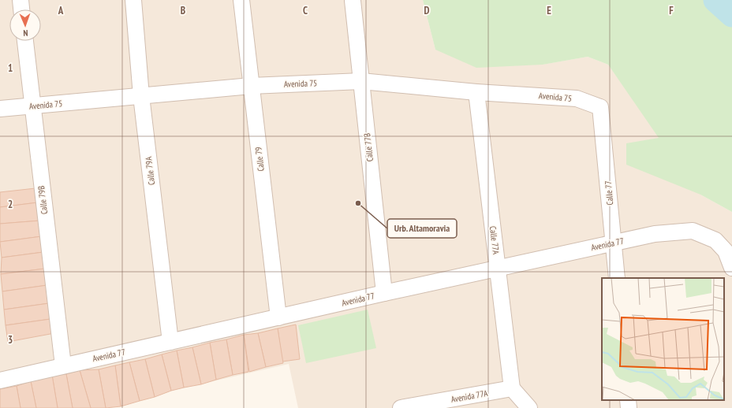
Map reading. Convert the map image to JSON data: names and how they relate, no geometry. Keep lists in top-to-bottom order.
{
  "streets": {
    "street": [
      "Avenida 75",
      "Calle 77B",
      "Calle 79",
      "Calle 79A",
      "Calle 77",
      "Calle 79B",
      "Calle 77A",
      "Avenida 77",
      "Avenida 77A"
    ]
  },
  "crossings": [
    ["Avenida 75", "Calle 77B"],
    ["Avenida 75", "Calle 79"],
    ["Avenida 75", "Calle 79A"],
    ["Avenida 75", "Calle 77"],
    ["Avenida 75", "Calle 79B"],
    ["Avenida 75", "Calle 77A"],
    ["Calle 77B", "Avenida 77"],
    ["Calle 79", "Avenida 77"],
    ["Calle 79A", "Avenida 77"],
    ["Calle 77", "Avenida 77"],
    ["Calle 79B", "Avenida 77"],
    ["Calle 77A", "Avenida 77"],
    ["Calle 77A", "Avenida 77A"]
  ],
  "places": ["Urb. Altamoravia"],
  "north": "bottom",
  "grid": {
    "columns": [
      "A",
      "B",
      "C",
      "D",
      "E",
      "F"
    ],
    "rows": ["1", "2", "3"]
  }
}
